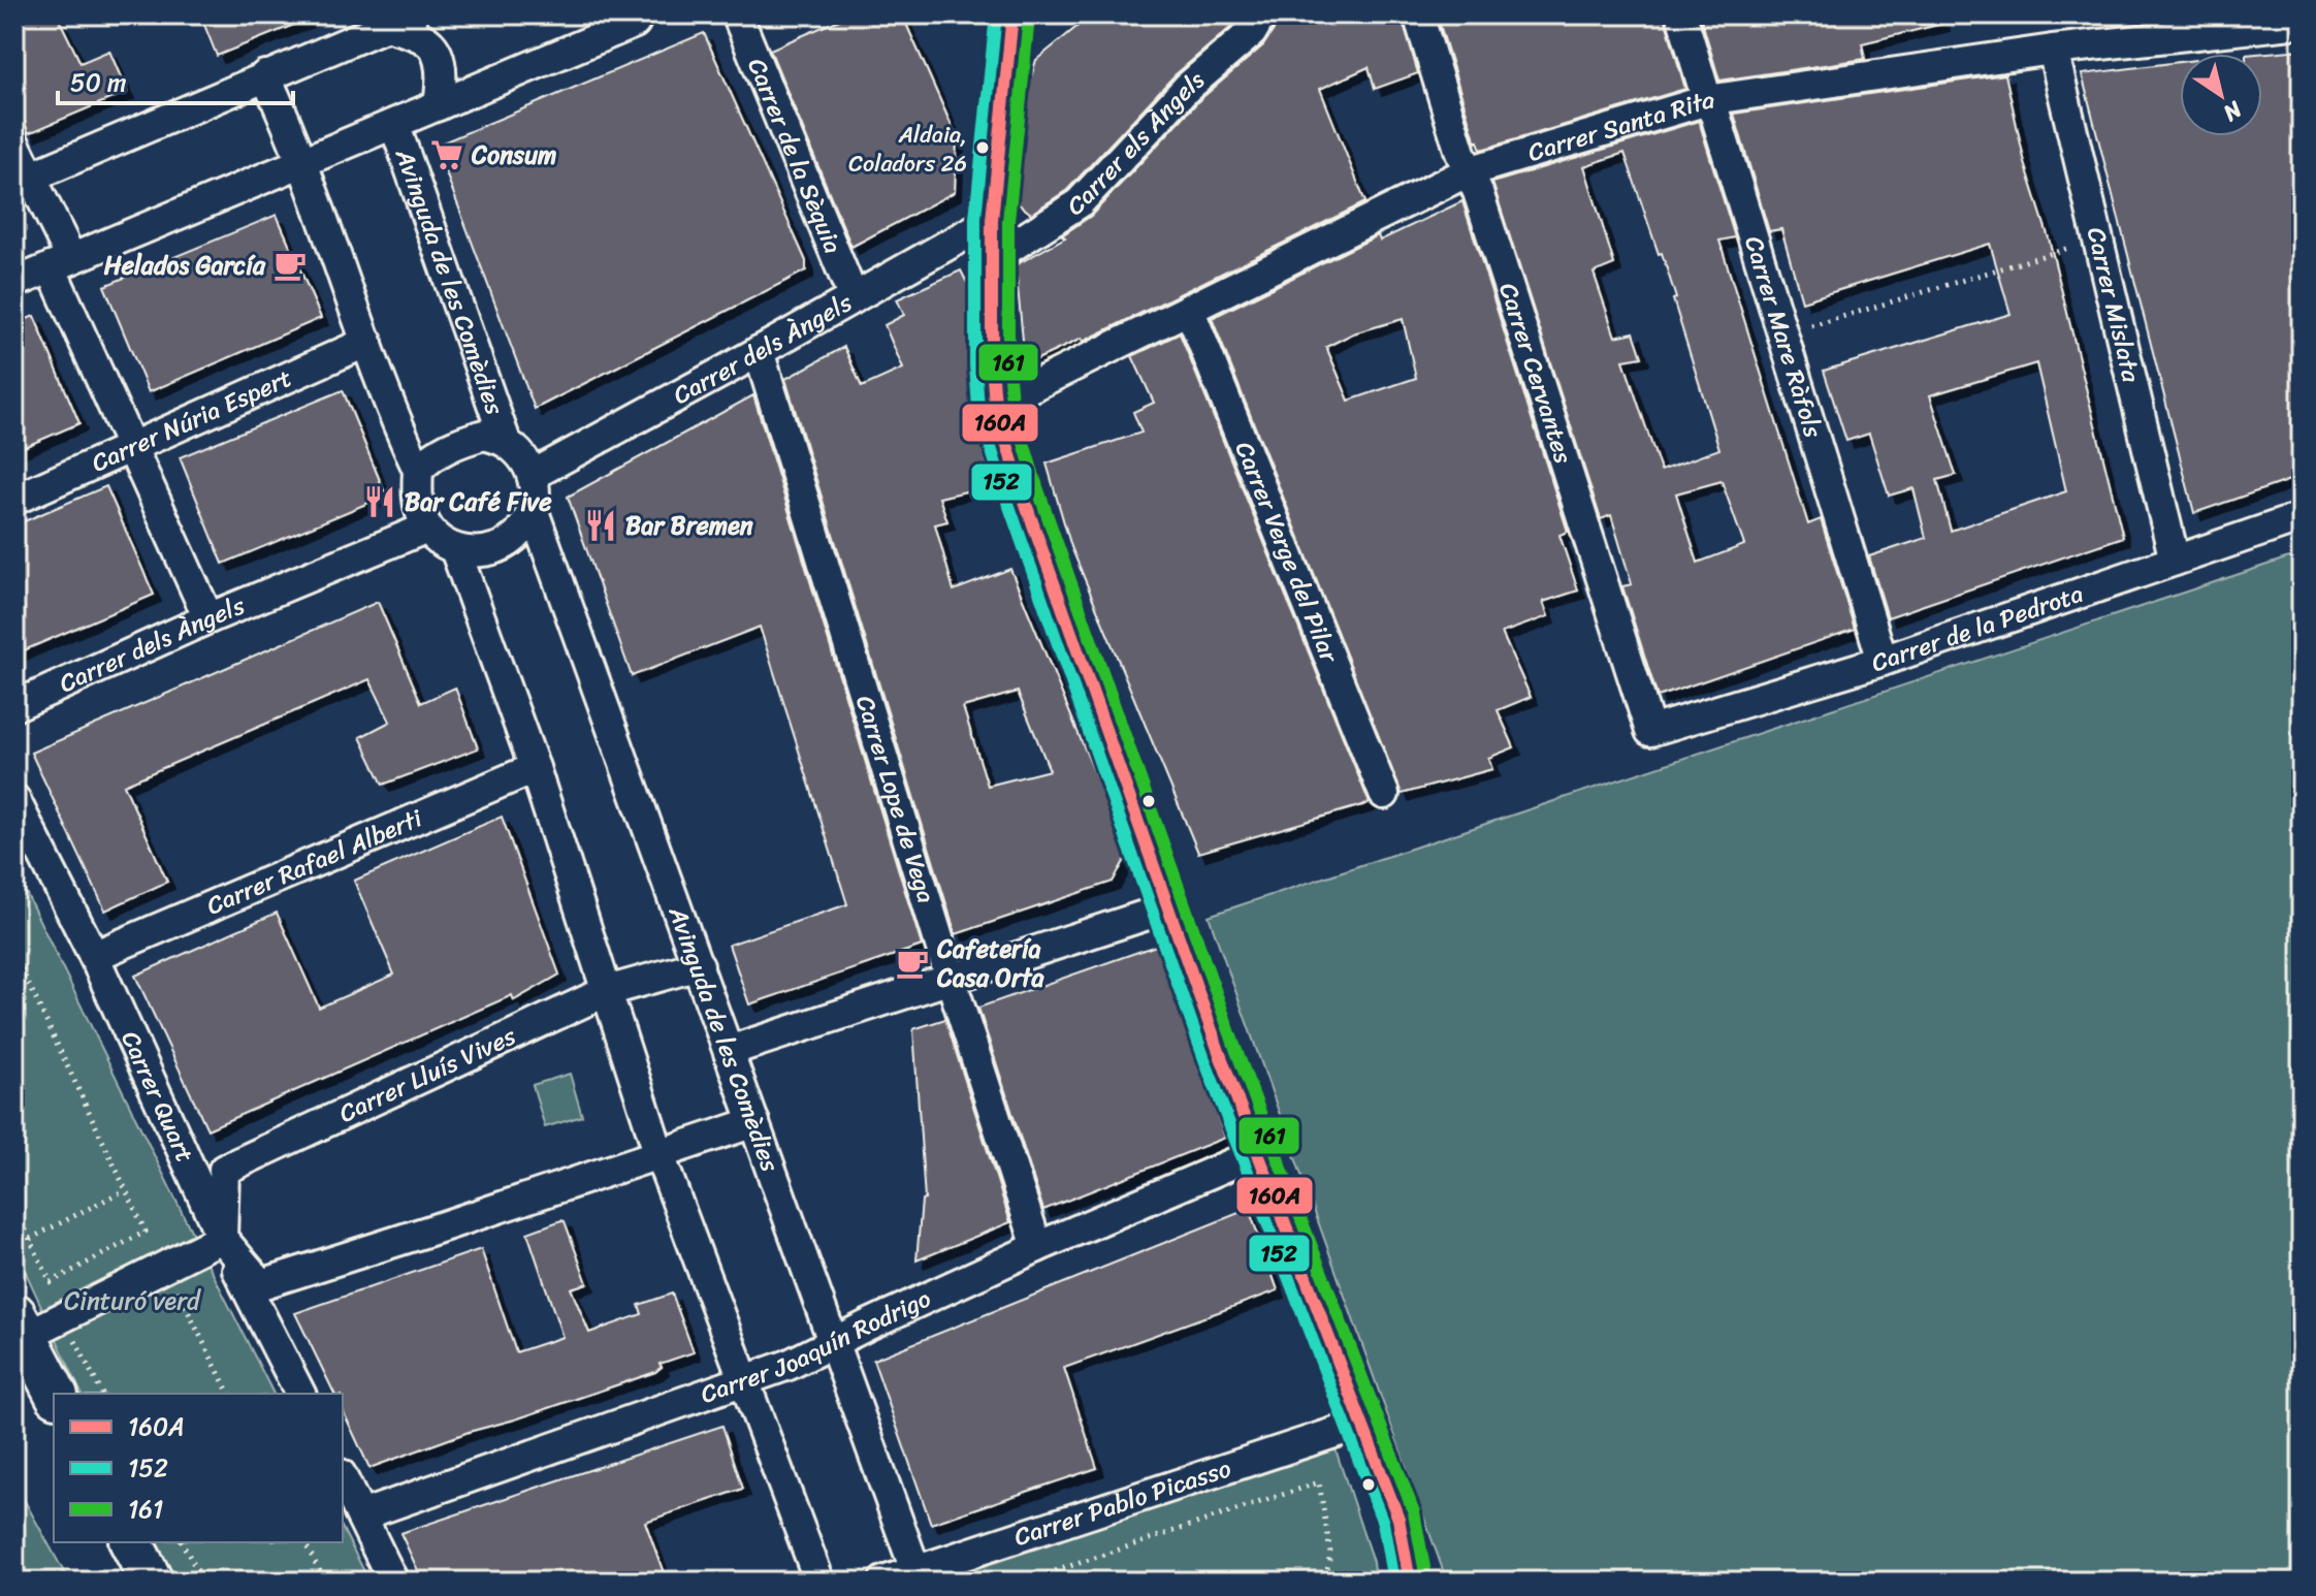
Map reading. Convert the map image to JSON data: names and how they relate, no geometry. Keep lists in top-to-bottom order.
{
  "streets": {
    "street": [
      "Carrer Santa Rita",
      "Carrer els Àngels",
      "Carrer de la Sèquia",
      "Avinguda de les Comèdies",
      "Carrer Mislata",
      "Carrer Mare Ràfols",
      "Carrer dels Àngels",
      "Carrer Cervantes",
      "Carrer Núria Espert",
      "Carrer Verge del Pilar",
      "Carrer de la Pedrota",
      "Carrer Lope de Vega",
      "Carrer Rafael Alberti",
      "Carrer Lluís Vives",
      "Carrer Quart",
      "Carrer Joaquín Rodrigo",
      "Carrer Pablo Picasso"
    ]
  },
  "crossings": [
    ["Carrer Santa Rita", "Carrer Mislata"],
    ["Carrer Santa Rita", "Carrer Mare Ràfols"],
    ["Carrer Santa Rita", "Carrer Cervantes"],
    ["Carrer Santa Rita", "Carrer Verge del Pilar"],
    ["Carrer els Àngels", "Carrer dels Àngels"],
    ["Carrer de la Sèquia", "Carrer dels Àngels"],
    ["Avinguda de les Comèdies", "Carrer dels Àngels"],
    ["Avinguda de les Comèdies", "Carrer Lluís Vives"],
    ["Avinguda de les Comèdies", "Carrer Joaquín Rodrigo"],
    ["Avinguda de les Comèdies", "Carrer Pablo Picasso"],
    ["Carrer Mislata", "Carrer de la Pedrota"],
    ["Carrer Mare Ràfols", "Carrer de la Pedrota"],
    ["Carrer dels Àngels", "Carrer Lope de Vega"],
    ["Carrer Cervantes", "Carrer de la Pedrota"],
    ["Carrer Lope de Vega", "Carrer Joaquín Rodrigo"],
    ["Carrer Rafael Alberti", "Carrer Quart"],
    ["Carrer Lluís Vives", "Carrer Quart"]
  ],
  "parks": ["Cinturó verd"],
  "places": {
    "other": ["Aldaia, Coladors 26"],
    "supermarket": ["Consum"],
    "cafe": ["Helados García", "Cafetería Casa Orta"],
    "restaurant": ["Bar Café Five", "Bar Bremen"]
  },
  "lines": ["transit line 160A", "transit line 152", "transit line 161"],
  "legend": ["160A", "152", "161"],
  "scale_bar": "50 m",
  "north": "bottom right"
}
